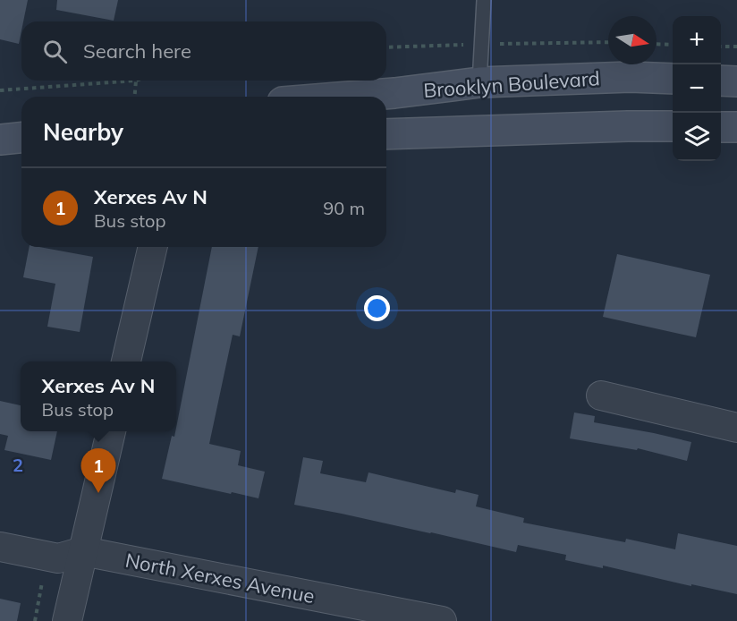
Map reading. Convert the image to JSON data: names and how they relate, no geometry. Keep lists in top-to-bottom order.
{
  "streets": {
    "main road": ["Brooklyn Boulevard"],
    "street": ["North Xerxes Avenue"]
  },
  "north": "right",
  "page": {
    "map_buttons": ["+", "−"],
    "search": "Search here",
    "heading": "Nearby",
    "list": [
      {
        "mark": "1",
        "name": "Xerxes Av N",
        "note": "Bus stop",
        "value": "90 m"
      }
    ],
    "popup": ["Xerxes Av N", "Bus stop"],
    "pins": "1"
  },
  "grid": {
    "rows": ["2"]
  }
}
